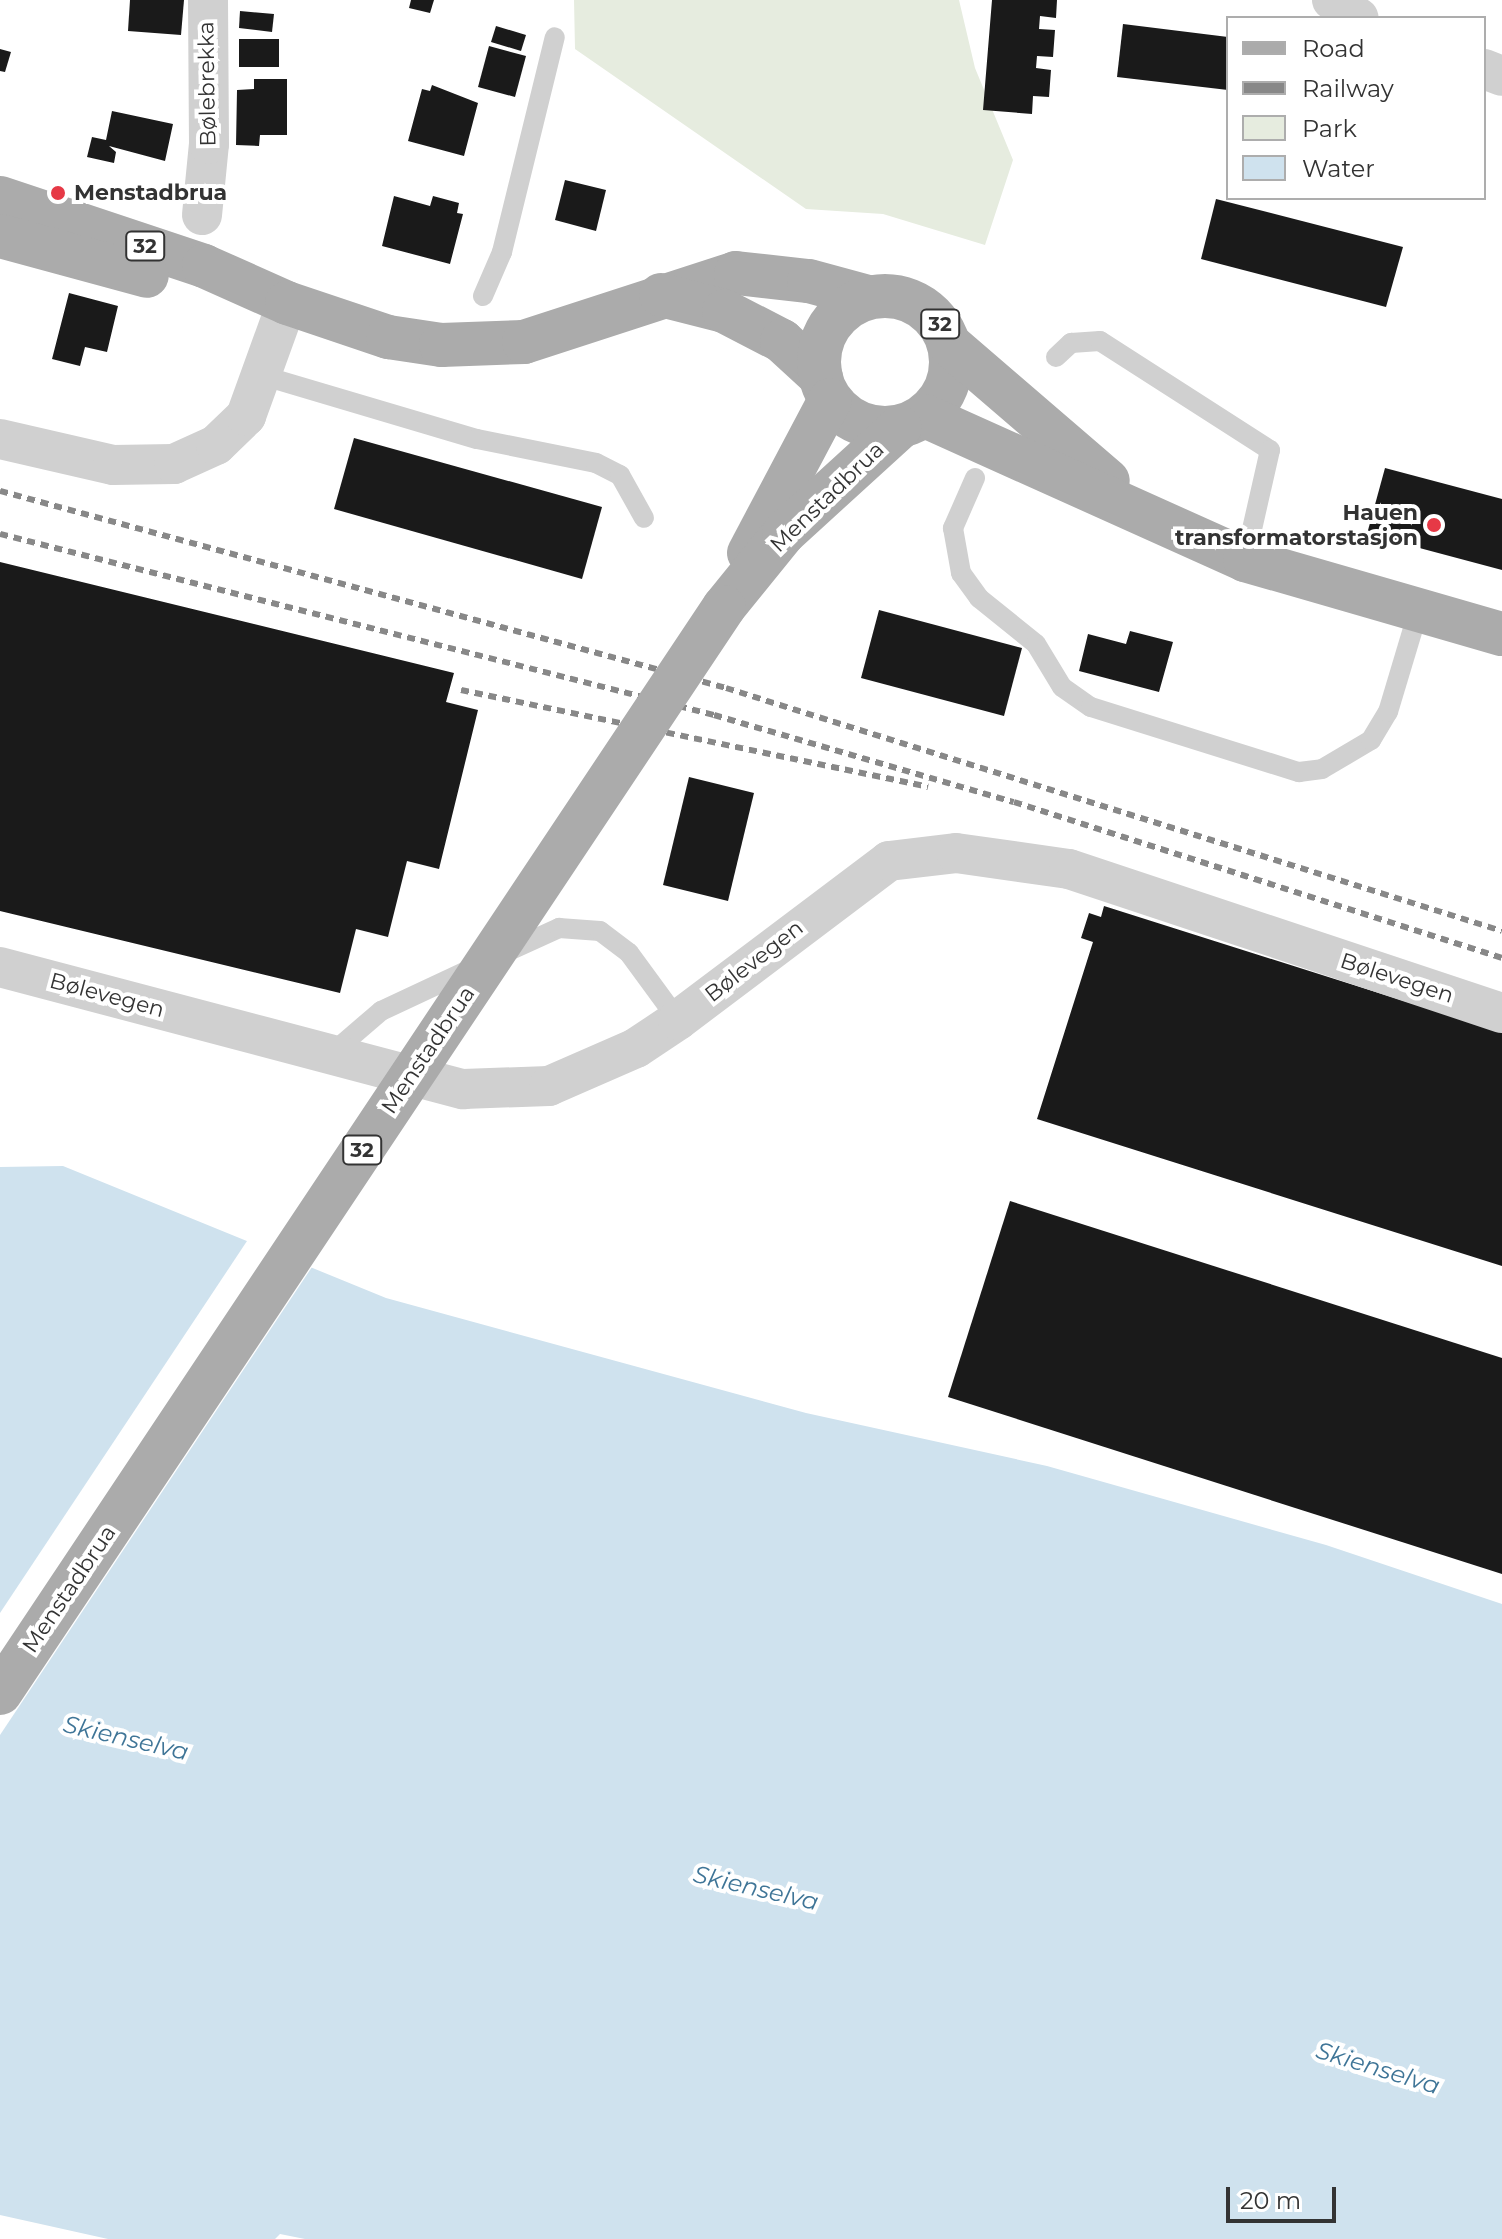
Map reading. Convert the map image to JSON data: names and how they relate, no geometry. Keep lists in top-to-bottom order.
{
  "streets": {
    "main road": ["32", "Menstadbrua"],
    "street": ["Bølebrekka", "Bølevegen"]
  },
  "crossings": [
    ["32", "Menstadbrua"]
  ],
  "water": ["Skienselva"],
  "places": ["Menstadbrua", "Hauen transformatorstasjon"],
  "legend": [
    "Road",
    "Railway",
    "Park",
    "Water"
  ],
  "scale_bar": "20 m"
}
